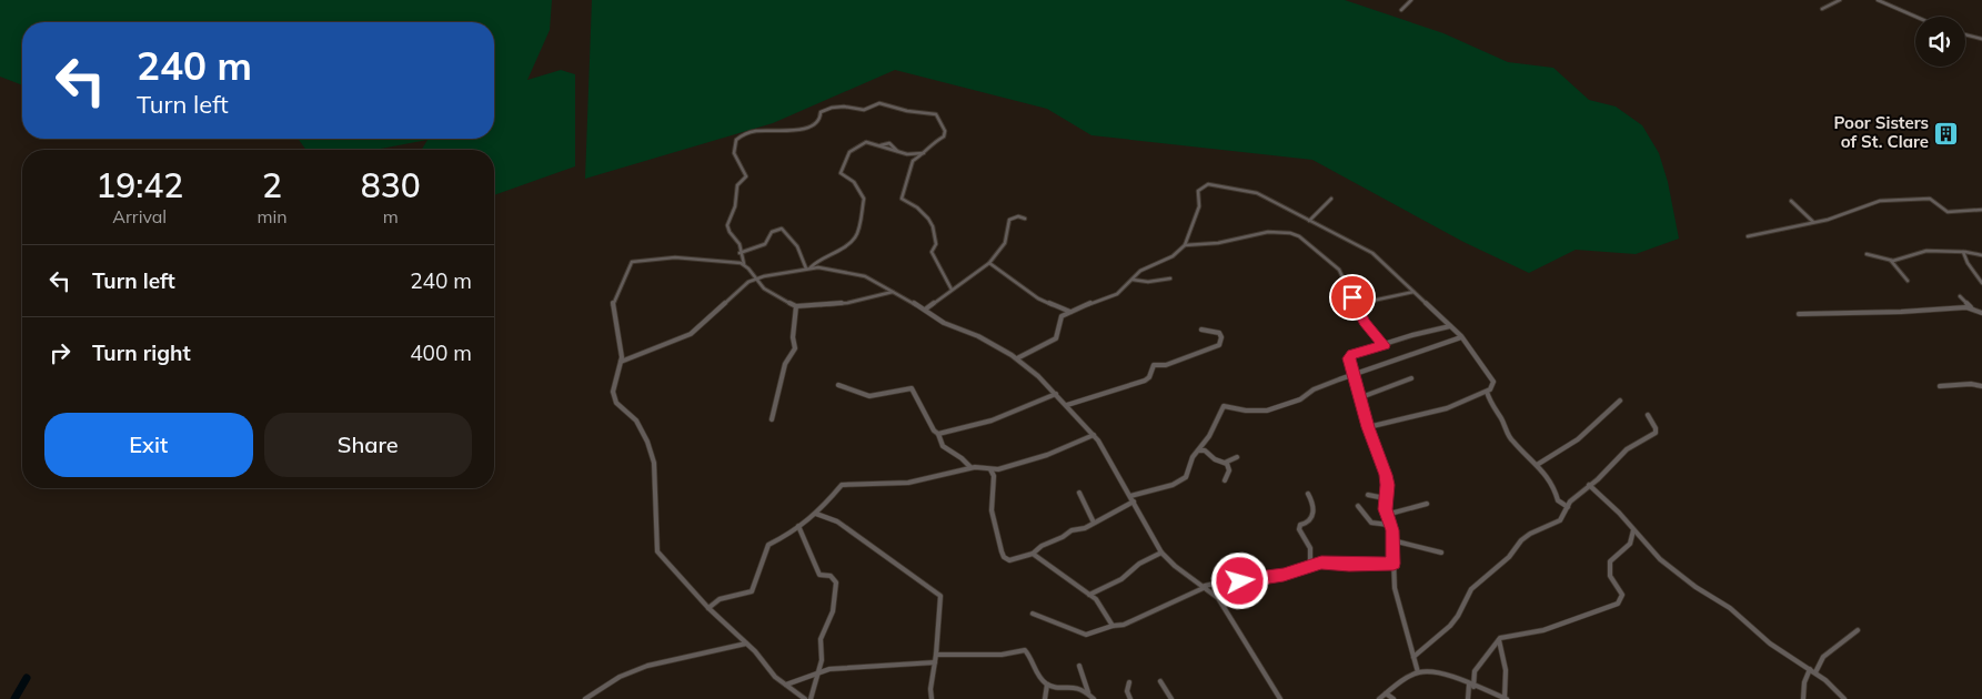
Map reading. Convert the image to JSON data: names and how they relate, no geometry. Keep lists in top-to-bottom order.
{
  "places": {
    "building": ["Poor Sisters of St. Clare"]
  },
  "page": {
    "turn": ["240 m", "Turn left"],
    "eta": [
      "19:42",
      "Arrival",
      "2",
      "min",
      "830",
      "m"
    ],
    "list": [
      {
        "name": "Turn left",
        "value": "240 m"
      },
      {
        "name": "Turn right",
        "value": "400 m"
      }
    ],
    "buttons": ["Exit", "Share"]
  }
}
